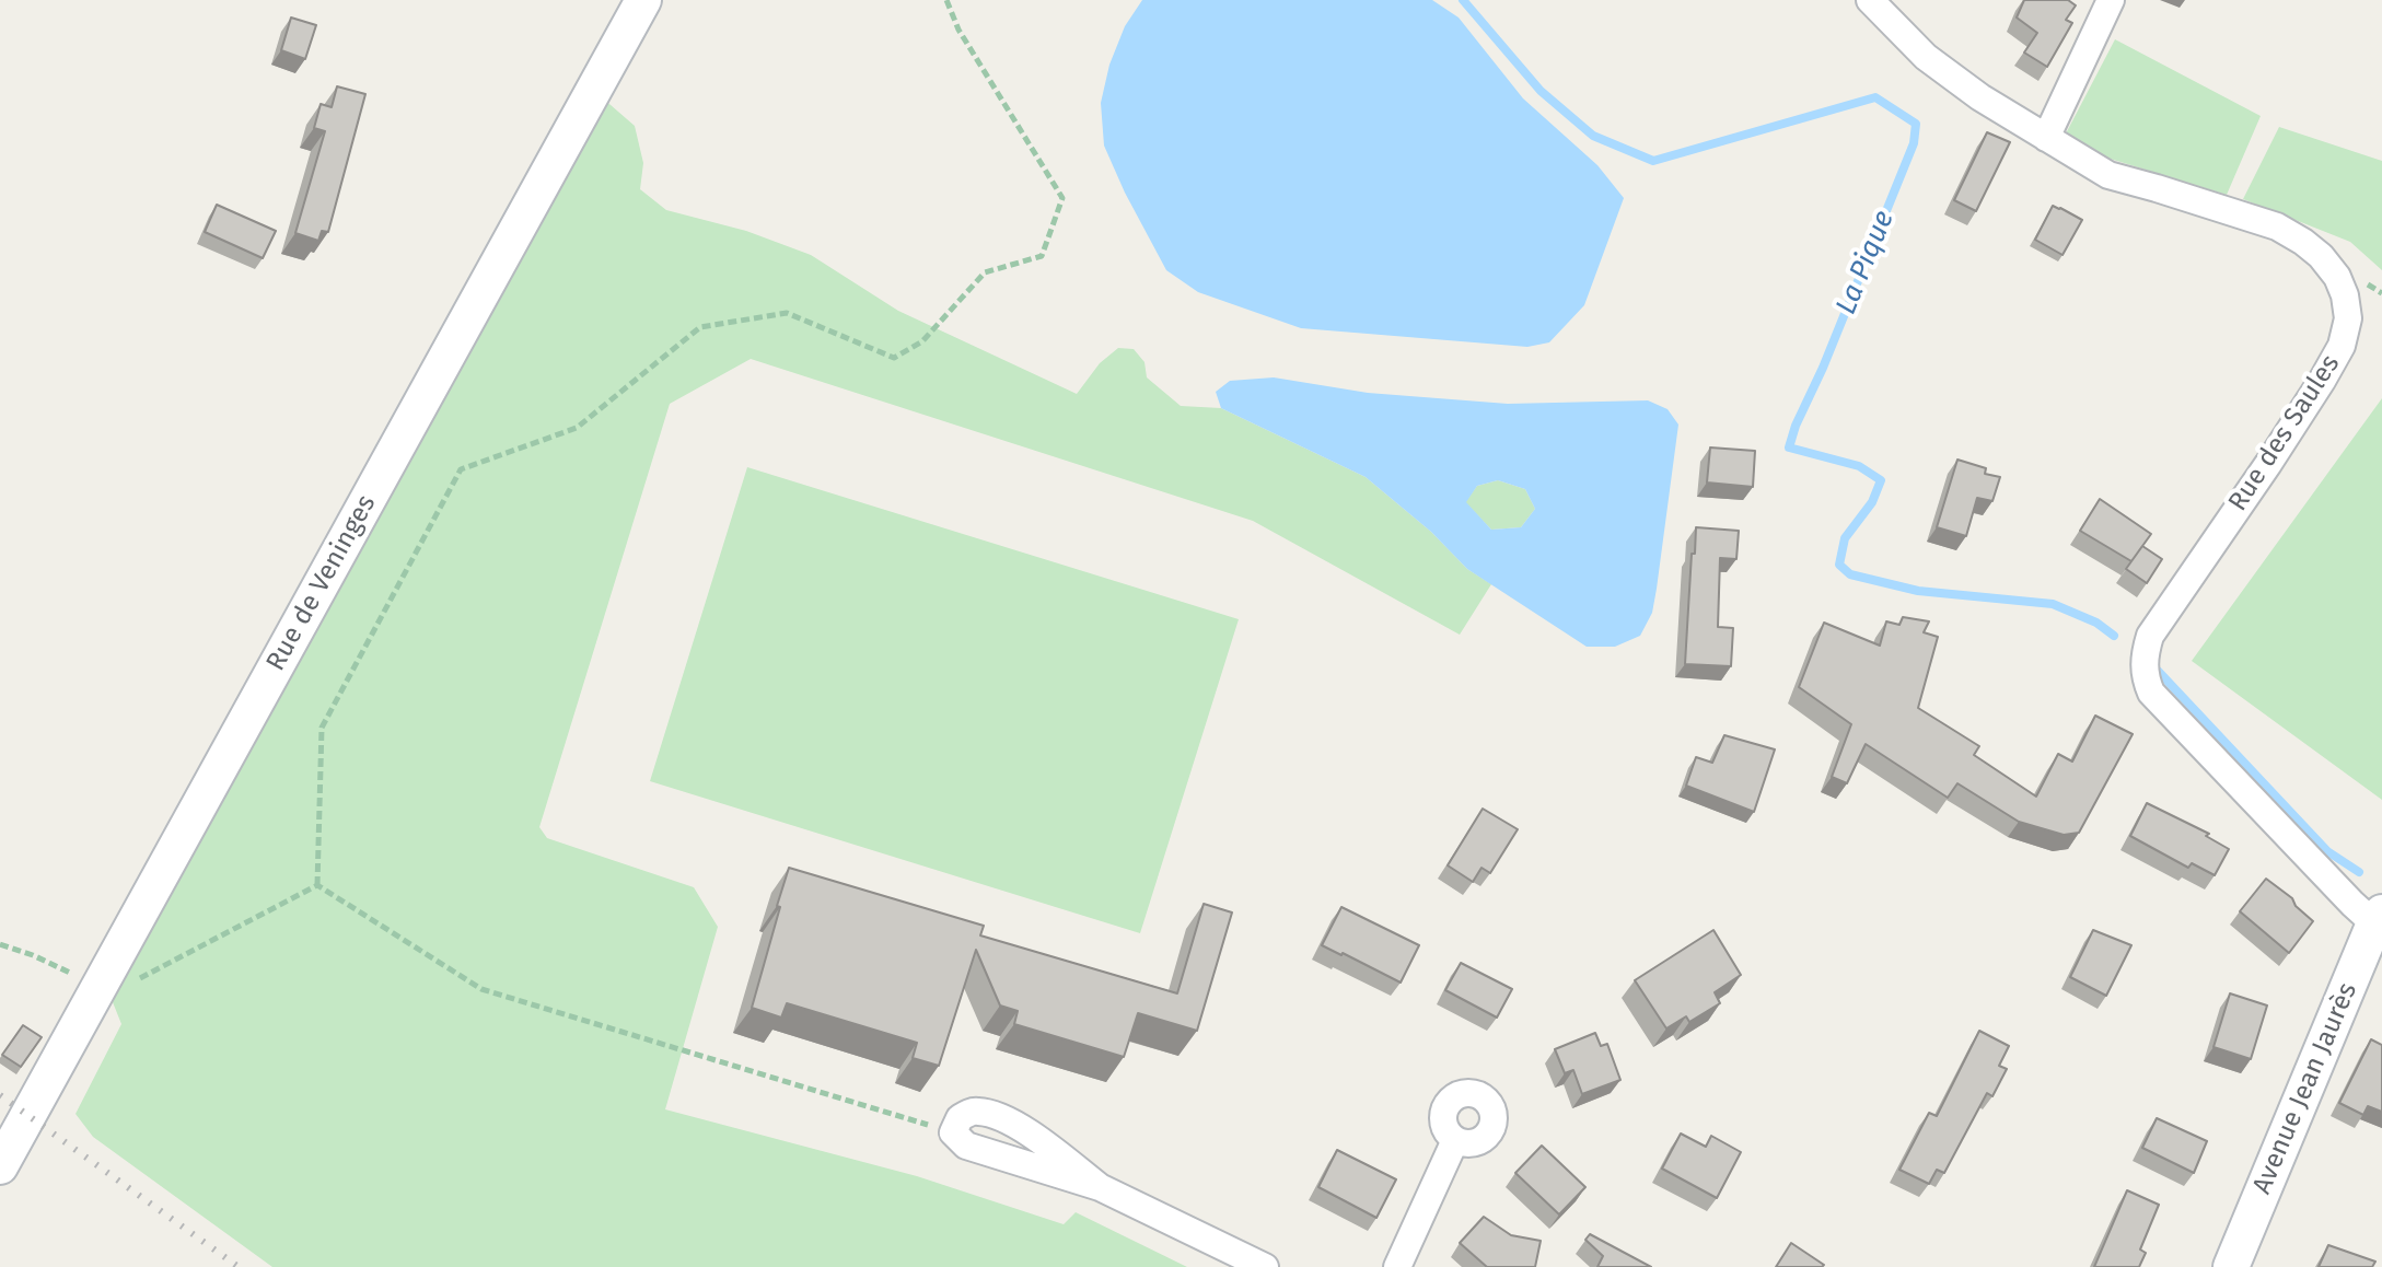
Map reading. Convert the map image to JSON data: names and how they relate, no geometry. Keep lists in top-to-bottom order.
{
  "streets": {
    "street": ["Rue des Saules", "Rue de Veninges", "Avenue Jean Jaurès"]
  },
  "crossings": [
    ["Rue des Saules", "Avenue Jean Jaurès"]
  ],
  "water": ["La Pique"]
}
